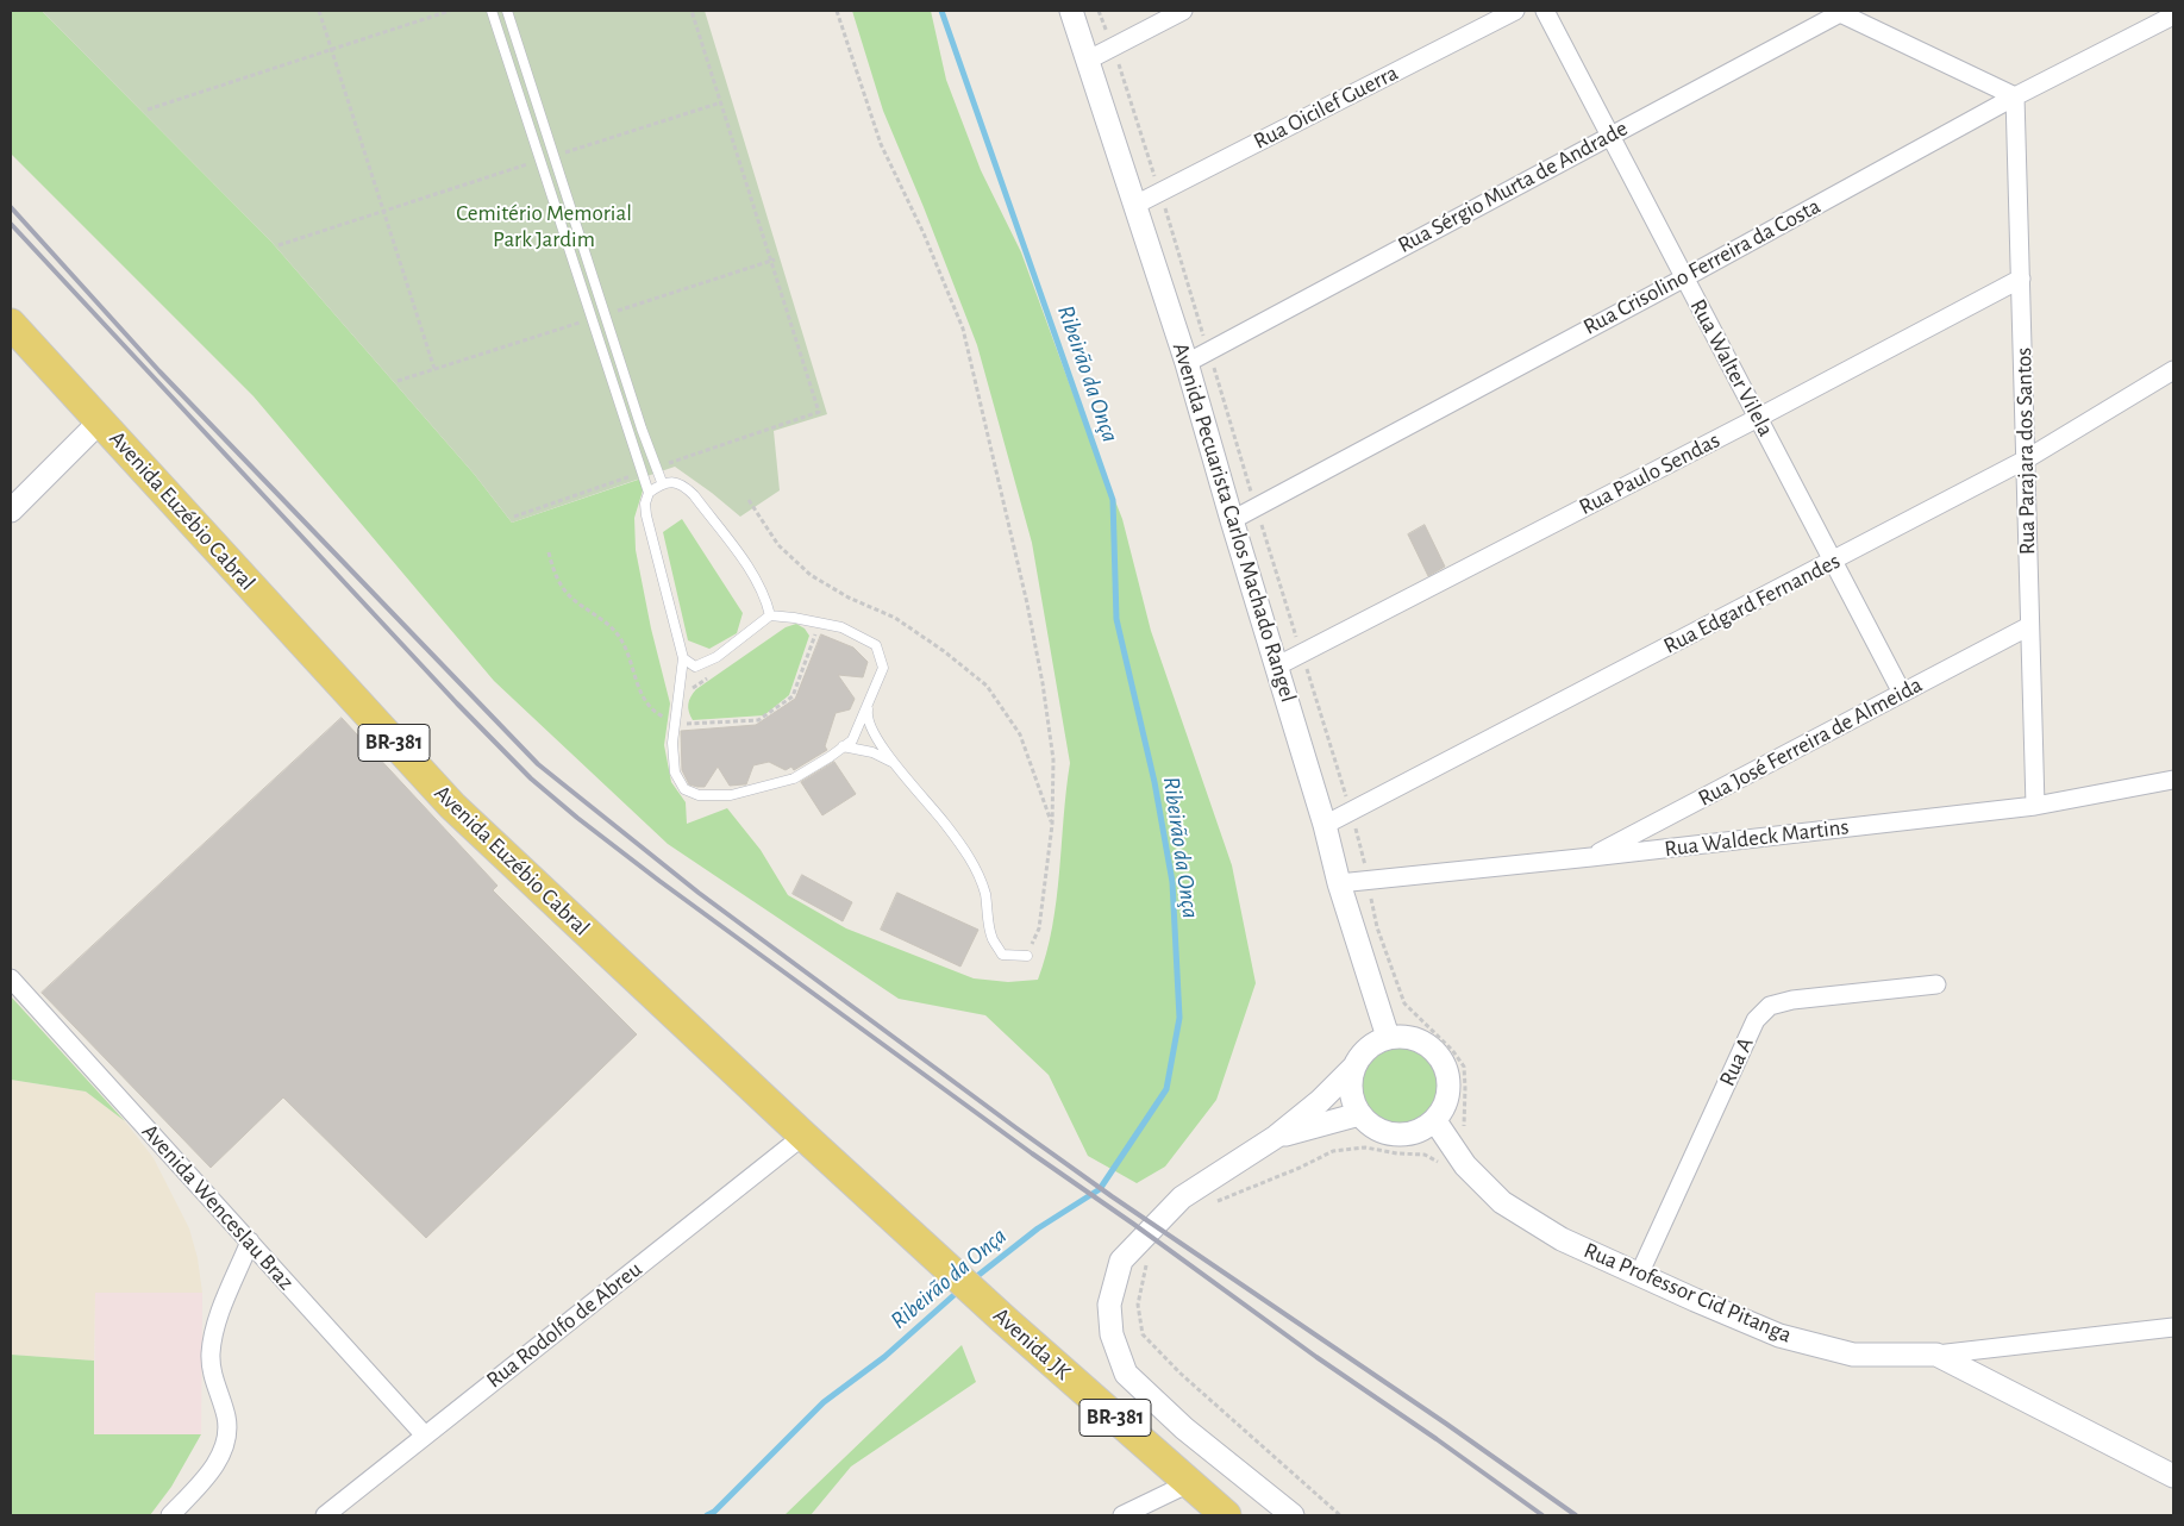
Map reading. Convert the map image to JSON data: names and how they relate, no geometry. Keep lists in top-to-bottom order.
{
  "streets": {
    "main road": ["Avenida Euzébio Cabral", "BR-381", "Avenida JK"],
    "street": [
      "Rua Oicilef Guerra",
      "Rua Sérgio Murta de Andrade",
      "Rua Crisolino Ferreira da Costa",
      "Rua Walter Vilela",
      "Rua Parajara dos Santos",
      "Rua Paulo Sendas",
      "Avenida Pecuarista Carlos Machado Rangel",
      "Rua Edgard Fernandes",
      "Rua José Ferreira de Almeida",
      "Rua Waldeck Martins",
      "Rua A",
      "Avenida Wenceslau Braz",
      "Rua Professor Cid Pitanga",
      "Rua Rodolfo de Abreu"
    ]
  },
  "crossings": [
    ["Rua Oicilef Guerra", "Avenida Pecuarista Carlos Machado Rangel"],
    ["Rua Sérgio Murta de Andrade", "Rua Walter Vilela"],
    ["Rua Sérgio Murta de Andrade", "Avenida Pecuarista Carlos Machado Rangel"],
    ["Rua Crisolino Ferreira da Costa", "Rua Walter Vilela"],
    ["Rua Crisolino Ferreira da Costa", "Rua Parajara dos Santos"],
    ["Rua Crisolino Ferreira da Costa", "Avenida Pecuarista Carlos Machado Rangel"],
    ["Rua Walter Vilela", "Rua Paulo Sendas"],
    ["Rua Walter Vilela", "Rua Edgard Fernandes"],
    ["Rua Walter Vilela", "Rua José Ferreira de Almeida"],
    ["Rua Parajara dos Santos", "Rua Paulo Sendas"],
    ["Rua Parajara dos Santos", "Rua Edgard Fernandes"],
    ["Rua Parajara dos Santos", "Rua José Ferreira de Almeida"],
    ["Rua Parajara dos Santos", "Rua Waldeck Martins"],
    ["Rua Paulo Sendas", "Avenida Pecuarista Carlos Machado Rangel"],
    ["Avenida Euzébio Cabral", "Rua Rodolfo de Abreu"],
    ["Avenida Euzébio Cabral", "Avenida JK"],
    ["Avenida Pecuarista Carlos Machado Rangel", "Rua Edgard Fernandes"],
    ["Avenida Pecuarista Carlos Machado Rangel", "Rua Waldeck Martins"],
    ["Avenida Pecuarista Carlos Machado Rangel", "Rua Professor Cid Pitanga"],
    ["Rua José Ferreira de Almeida", "Rua Waldeck Martins"],
    ["Rua A", "Rua Professor Cid Pitanga"],
    ["Avenida Wenceslau Braz", "Rua Rodolfo de Abreu"]
  ],
  "water": ["Ribeirão da Onça"],
  "parks": ["Cemitério Memorial Park Jardim"]
}
